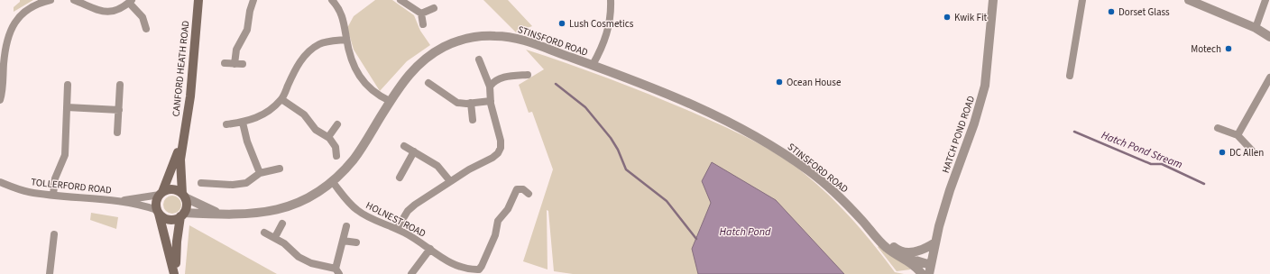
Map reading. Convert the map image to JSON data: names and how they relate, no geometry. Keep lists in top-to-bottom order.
{
  "streets": {
    "main road": ["CANFORD HEATH ROAD"],
    "street": [
      "STINSFORD ROAD",
      "HATCH POND ROAD",
      "TOLLERFORD ROAD",
      "HOLNEST ROAD"
    ]
  },
  "crossings": [
    ["STINSFORD ROAD", "CANFORD HEATH ROAD"],
    ["STINSFORD ROAD", "HATCH POND ROAD"],
    ["STINSFORD ROAD", "TOLLERFORD ROAD"],
    ["STINSFORD ROAD", "HOLNEST ROAD"],
    ["CANFORD HEATH ROAD", "TOLLERFORD ROAD"]
  ],
  "water": ["Hatch Pond Stream", "Hatch Pond"],
  "places": [
    "Dorset Glass",
    "Kwik Fit",
    "Lush Cosmetics",
    "Motech",
    "Ocean House",
    "DC Allen"
  ]
}
